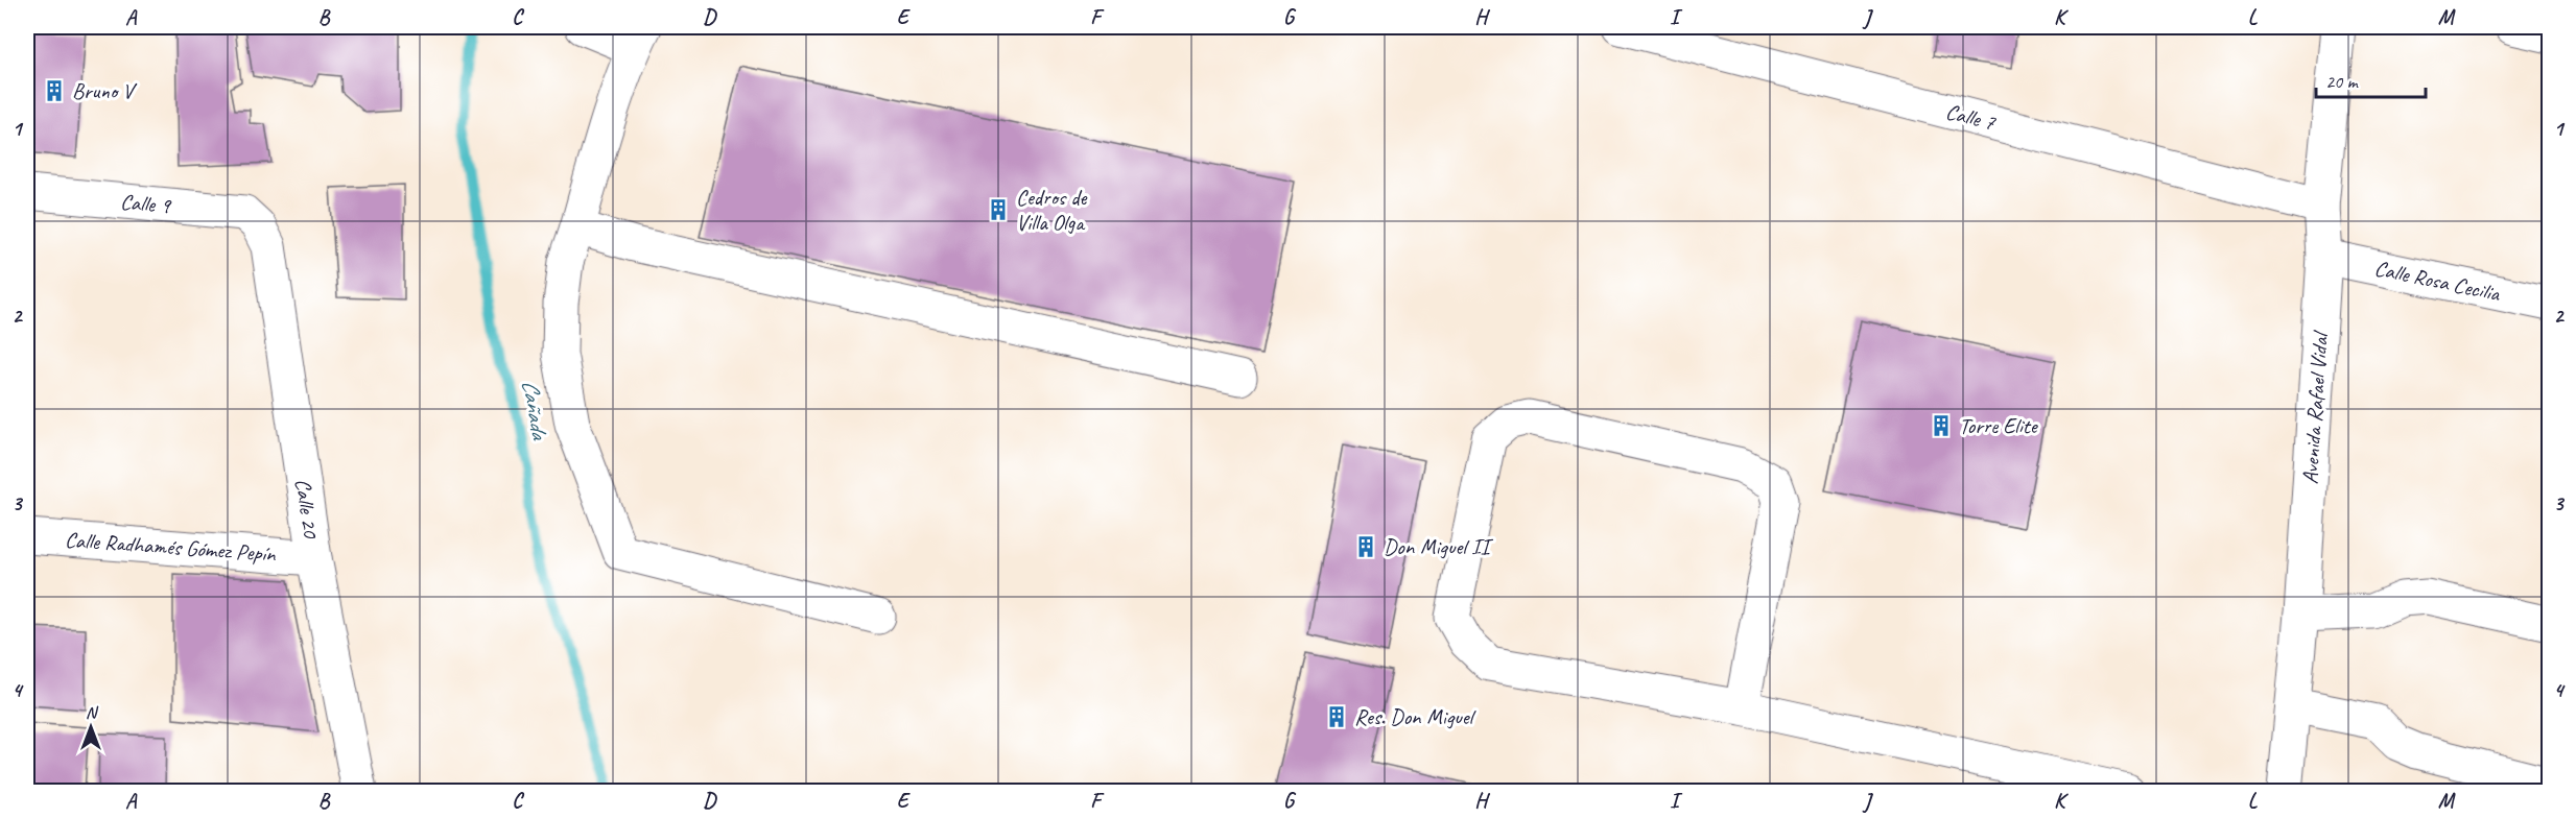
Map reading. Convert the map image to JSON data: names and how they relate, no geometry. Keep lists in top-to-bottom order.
{
  "streets": {
    "street": [
      "Calle 7",
      "Calle 9",
      "Calle Rosa Cecilia",
      "Avenida Rafael Vidal",
      "Calle 20",
      "Calle Radhamés Gómez Pepín"
    ]
  },
  "crossings": [
    ["Calle 7", "Avenida Rafael Vidal"],
    ["Calle 9", "Calle 20"],
    ["Calle Rosa Cecilia", "Avenida Rafael Vidal"],
    ["Calle 20", "Calle Radhamés Gómez Pepín"]
  ],
  "water": ["Cañada"],
  "places": {
    "building": [
      "Bruno V",
      "Cedros de Villa Olga",
      "Torre Elite",
      "Don Miguel II",
      "Res. Don Miguel"
    ]
  },
  "scale_bar": "20 m",
  "north": "top",
  "grid": {
    "columns": [
      "A",
      "B",
      "C",
      "D",
      "E",
      "F",
      "G",
      "H",
      "I",
      "J",
      "K",
      "L",
      "M"
    ],
    "rows": [
      "1",
      "2",
      "3",
      "4"
    ]
  }
}
